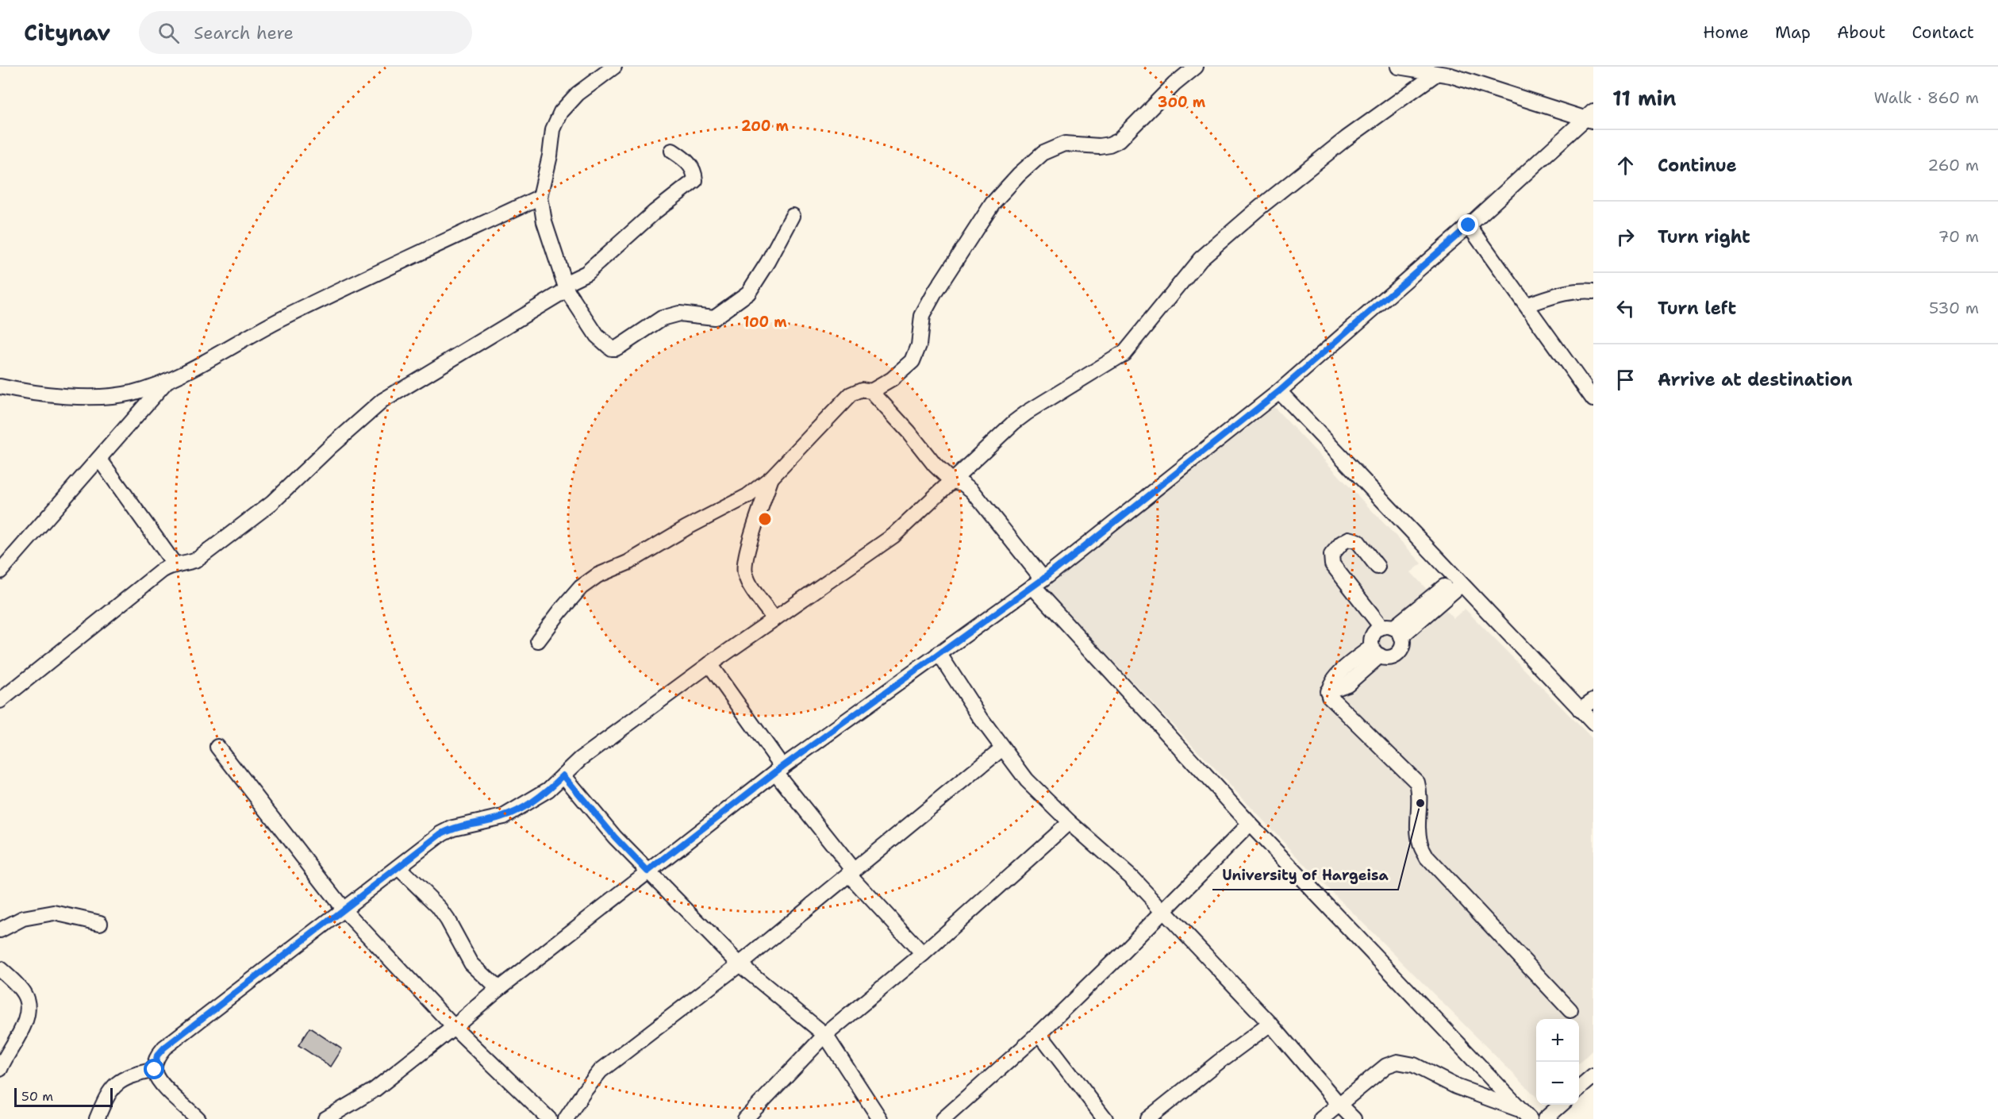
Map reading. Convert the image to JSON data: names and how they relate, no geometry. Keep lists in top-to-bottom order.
{
  "places": ["University of Hargeisa"],
  "scale_bar": "50 m",
  "page": {
    "header": "Citynav",
    "search": "Search here",
    "nav": [
      "Home",
      "Map",
      "About",
      "Contact"
    ],
    "heading": ["11 min", "Walk · 860 m"],
    "list": [
      ["Continue", "260 m"],
      ["Turn right", "70 m"],
      ["Turn left", "530 m"],
      "Arrive at destination"
    ],
    "map_buttons": ["+", "−"],
    "scale": "50 m"
  },
  "rings": ["300 m", "200 m", "100 m"]
}
